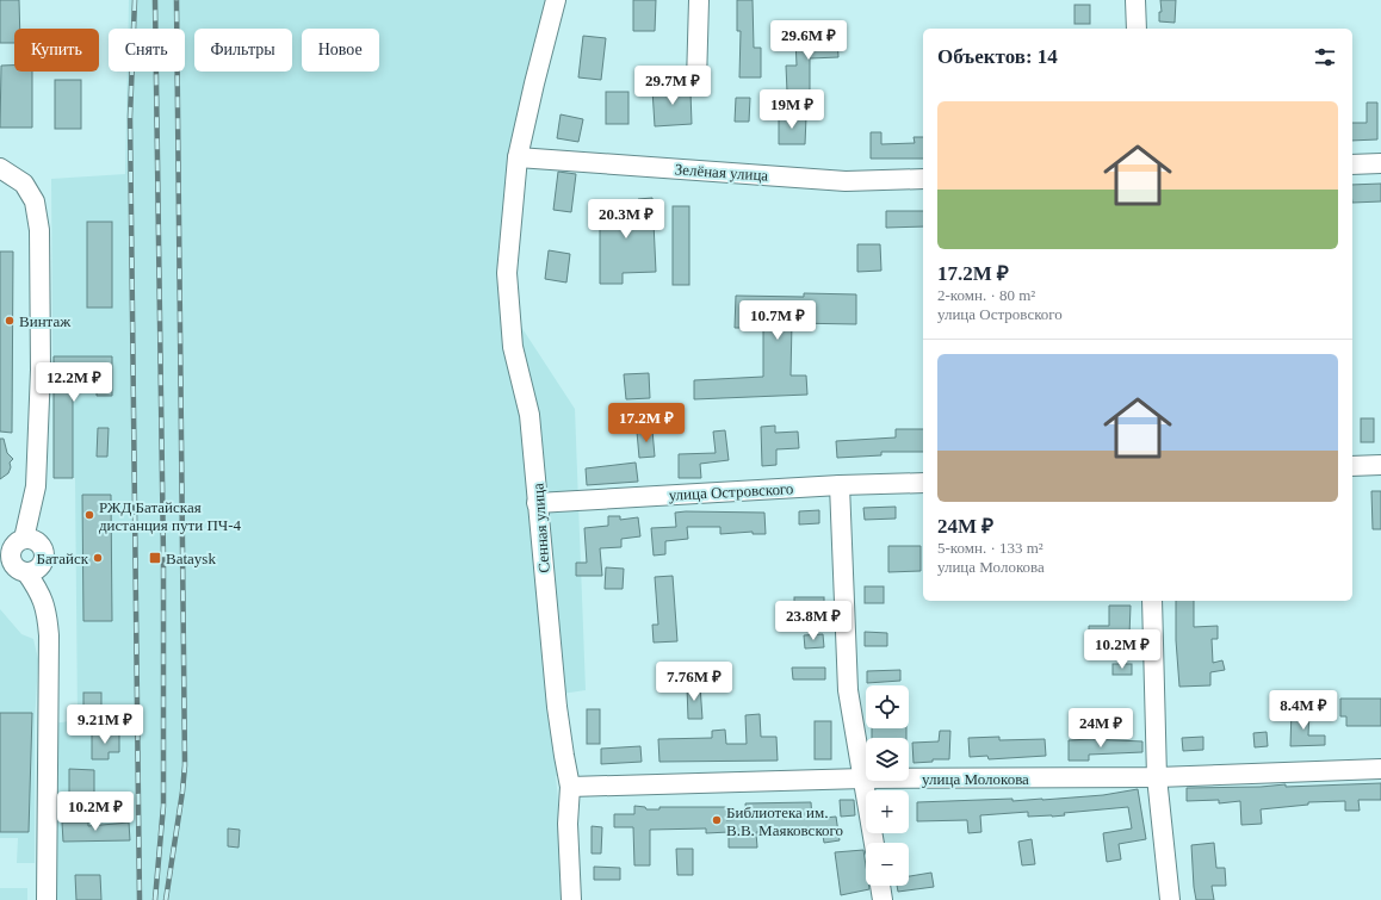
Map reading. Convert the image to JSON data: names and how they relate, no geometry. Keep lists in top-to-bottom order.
{
  "streets": {
    "street": [
      "Зелёная улица",
      "улица Островского",
      "Сенная улица",
      "улица Молокова"
    ]
  },
  "crossings": [
    ["Зелёная улица", "Сенная улица"],
    ["улица Островского", "Сенная улица"],
    ["Сенная улица", "улица Молокова"]
  ],
  "places": {
    "other": [
      "Винтаж",
      "РЖД Батайская дистанция пути ПЧ-4",
      "Батайск",
      "Библиотека им. В.В. Маяковского"
    ],
    "transit": ["Bataysk"]
  },
  "page": {
    "price": [
      "29.6M ₽",
      "29.7M ₽",
      "19M ₽",
      "20.3M ₽",
      "10.7M ₽",
      "12.2M ₽",
      "17.2M ₽",
      "23.8M ₽",
      "10.2M ₽",
      "7.76M ₽",
      "8.4M ₽",
      "9.21M ₽",
      "24M ₽",
      "10.2M ₽"
    ],
    "chip": [
      "Купить",
      "Снять",
      "Фильтры",
      "Новое"
    ],
    "heading": "Объектов: 14",
    "list": [
      {
        "name": "17.2M ₽",
        "note": "2-комн. · 80 m² · улица Островского"
      },
      {
        "name": "24M ₽",
        "note": "5-комн. · 133 m² · улица Молокова"
      }
    ],
    "map_buttons": ["+", "−"]
  }
}
